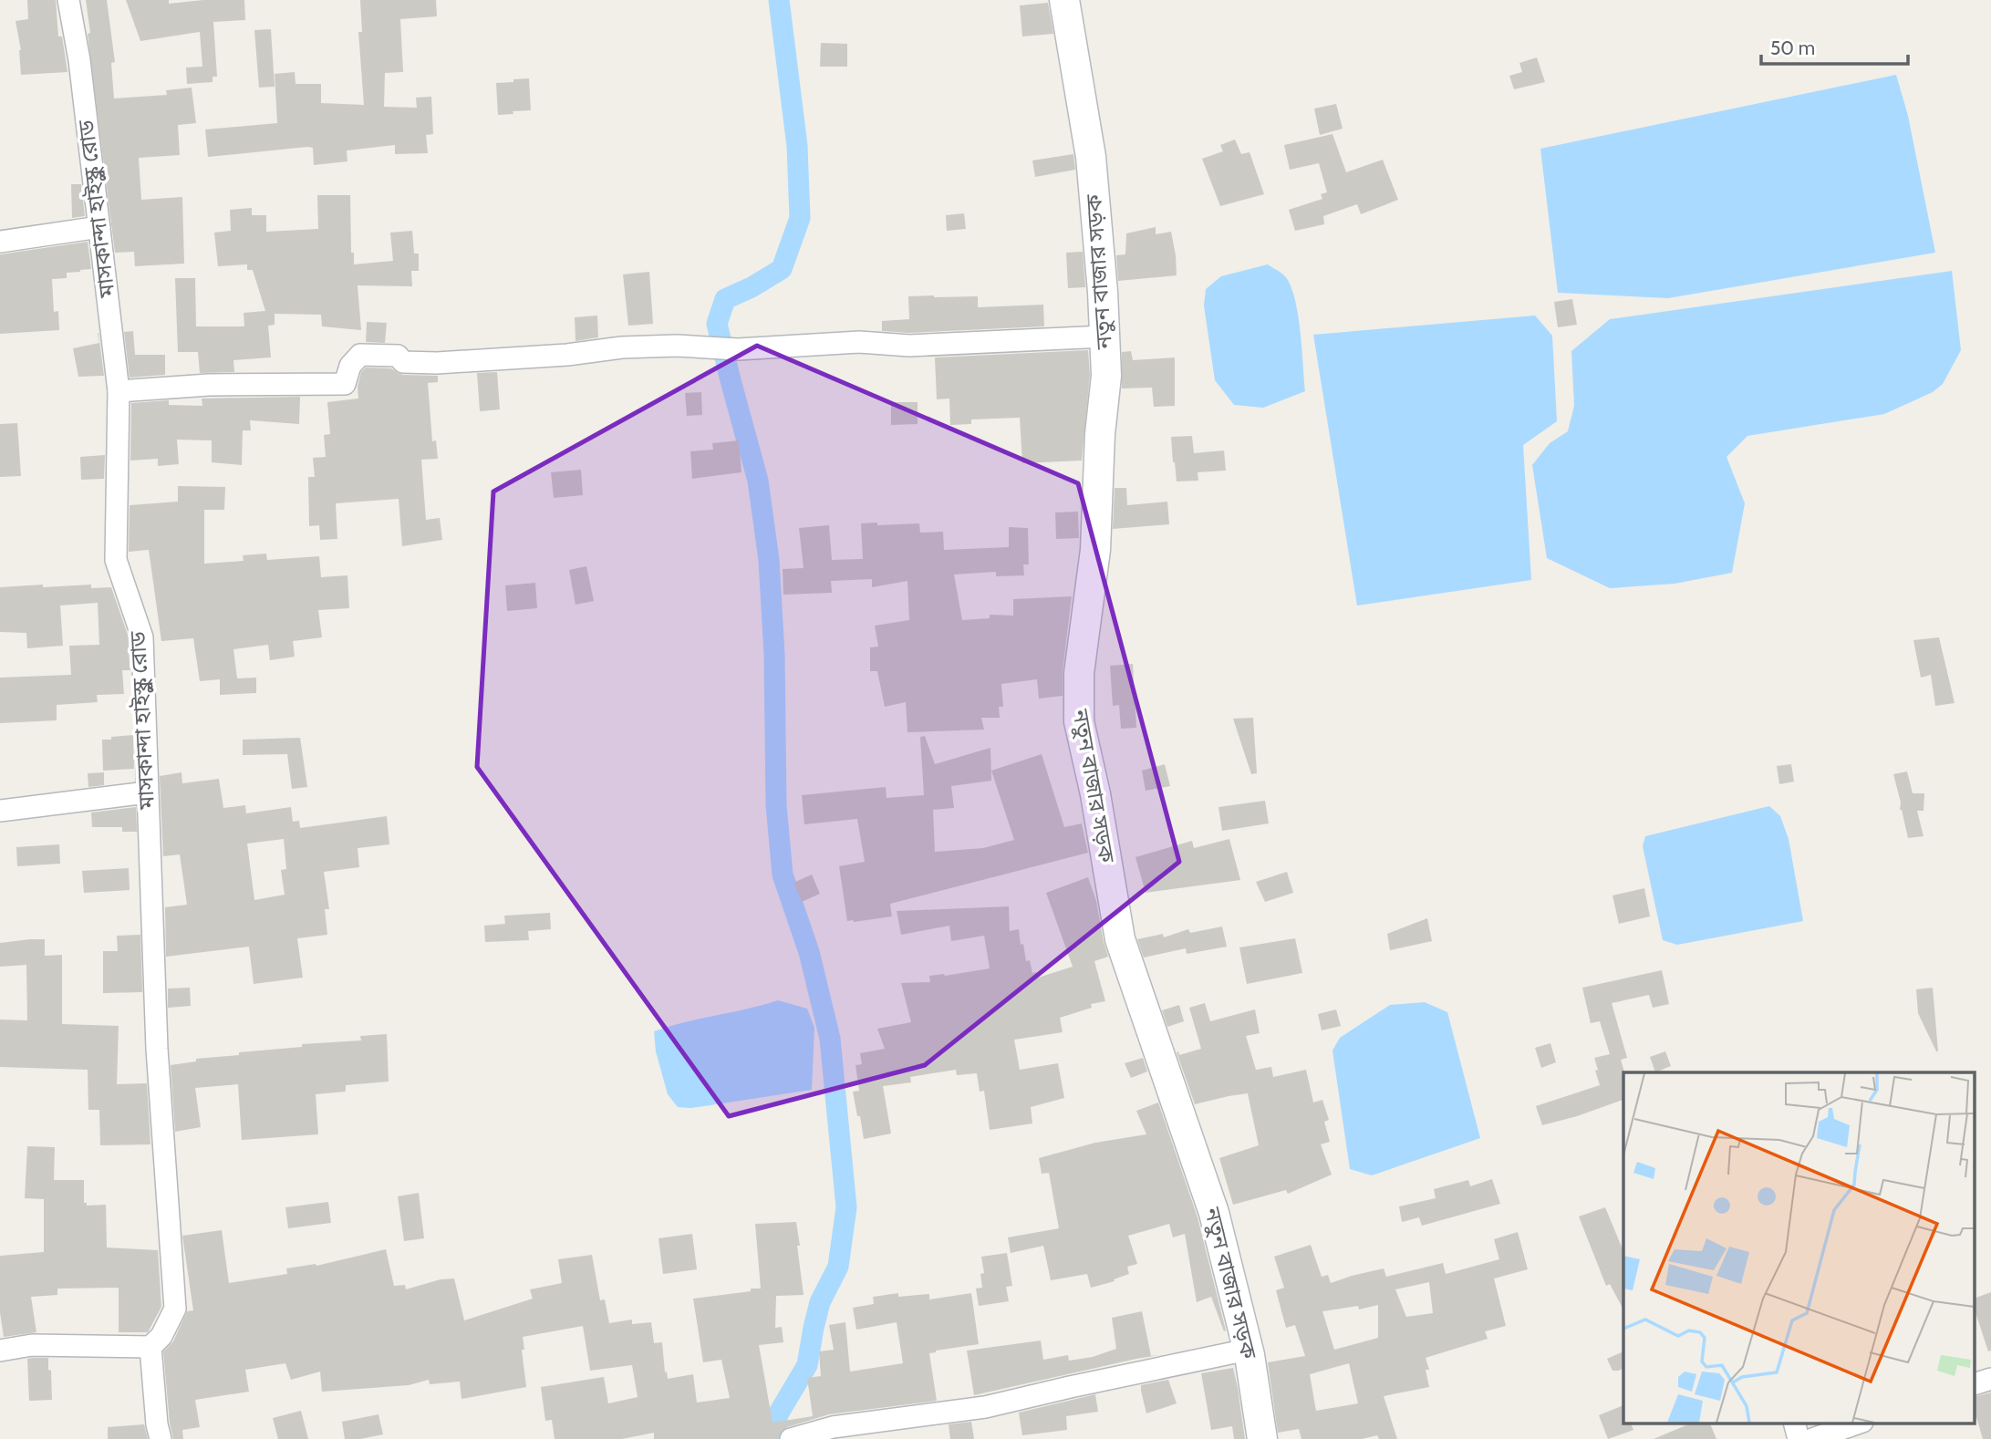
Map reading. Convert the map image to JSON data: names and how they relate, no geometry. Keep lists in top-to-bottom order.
{
  "streets": {
    "street": ["মাসকান্দা হাইস্কুল রোড", "নতুন বাজার সড়ক"]
  },
  "scale_bar": "50 m"
}
